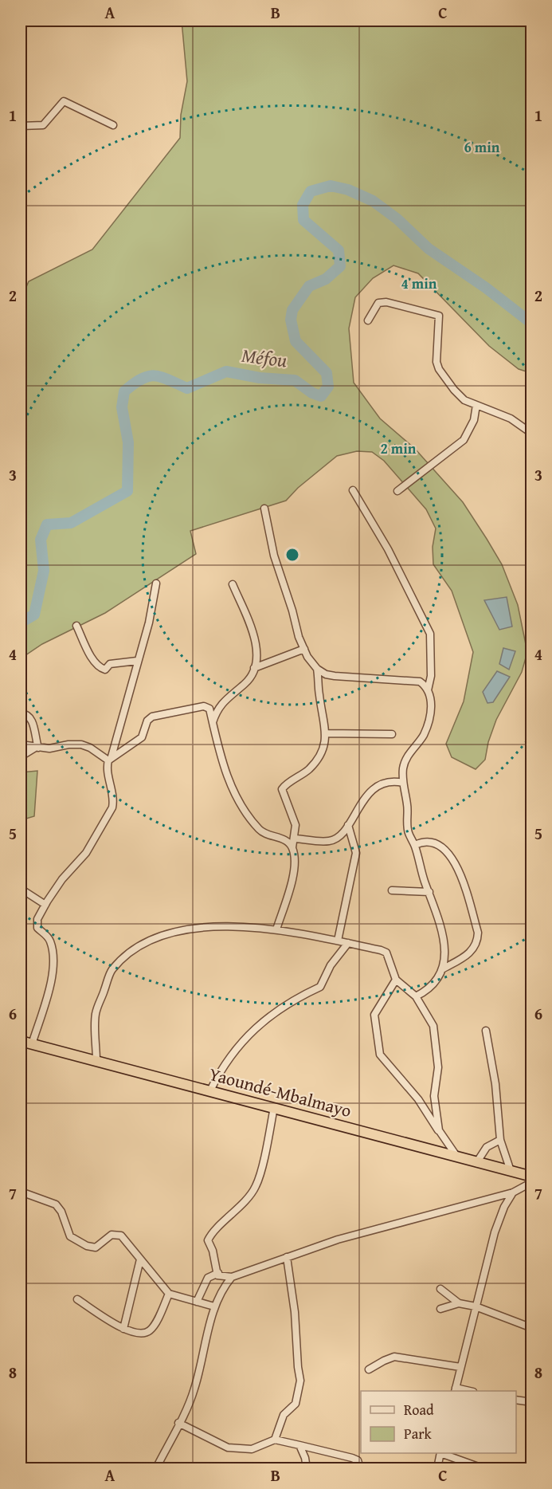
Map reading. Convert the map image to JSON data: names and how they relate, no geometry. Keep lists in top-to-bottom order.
{
  "streets": {
    "highway": ["Yaoundé-Mbalmayo"]
  },
  "water": ["Méfou"],
  "legend": ["Road", "Park"],
  "grid": {
    "columns": ["A", "B", "C"],
    "rows": [
      "1",
      "2",
      "3",
      "4",
      "5",
      "6",
      "7",
      "8"
    ]
  },
  "rings": ["6 min", "4 min", "2 min"]
}
